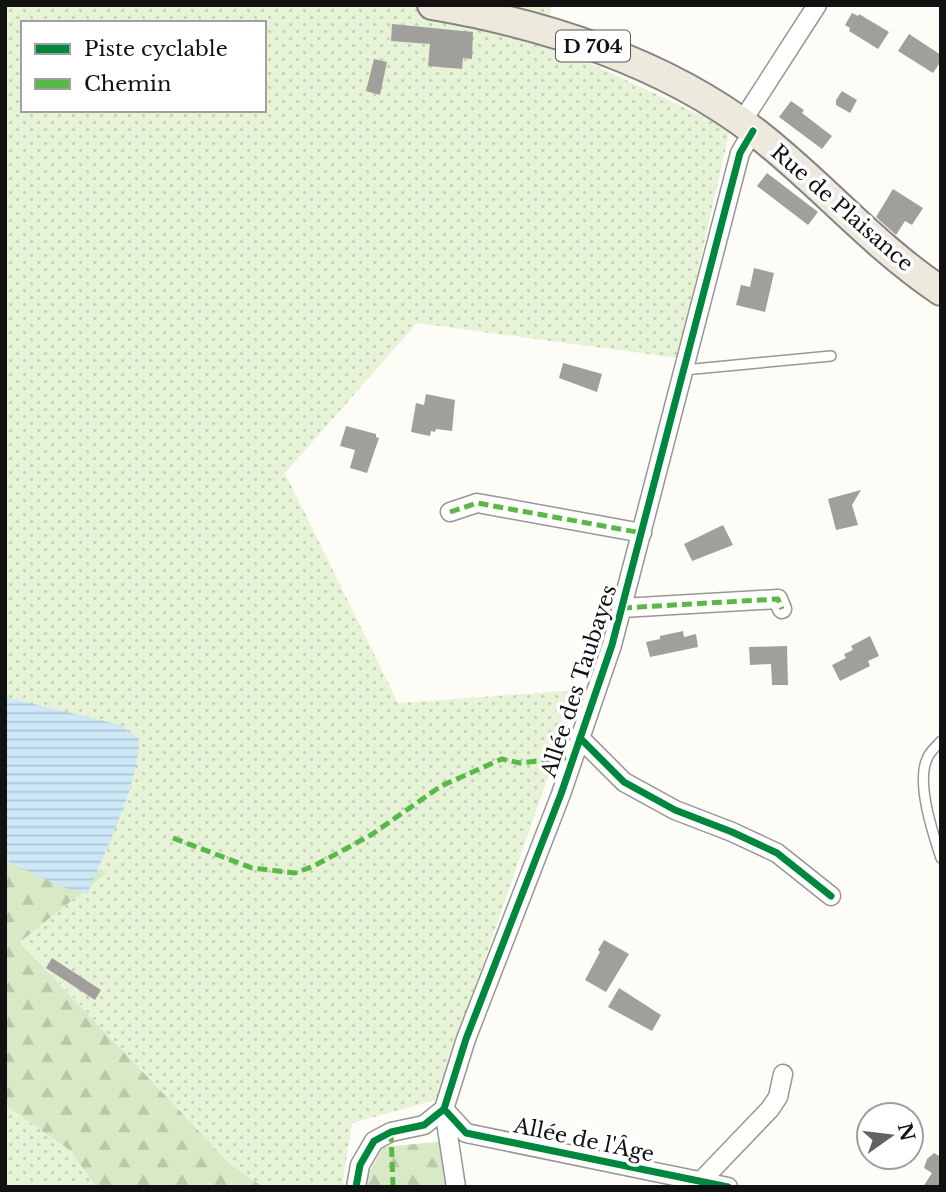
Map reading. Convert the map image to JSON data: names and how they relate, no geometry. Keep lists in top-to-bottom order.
{
  "streets": {
    "main road": ["D 704", "Rue de Plaisance"],
    "street": ["Allée des Taubayes", "Allée de l'Âge"]
  },
  "crossings": [
    ["Rue de Plaisance", "Allée des Taubayes"],
    ["Allée des Taubayes", "Allée de l'Âge"]
  ],
  "legend": ["Piste cyclable", "Chemin"],
  "north": "right"
}
